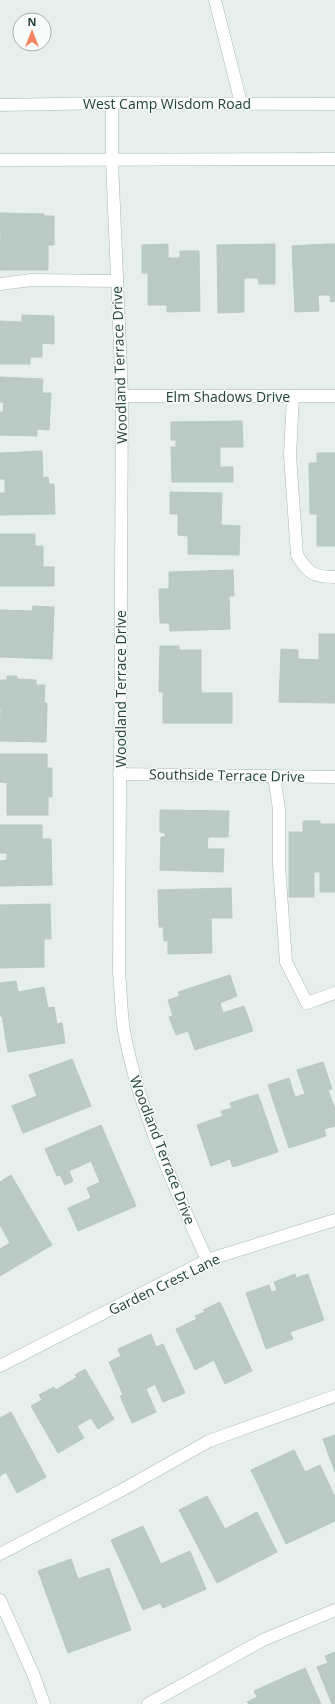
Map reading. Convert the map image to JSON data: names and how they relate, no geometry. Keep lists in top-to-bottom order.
{
  "streets": {
    "street": [
      "West Camp Wisdom Road",
      "Woodland Terrace Drive",
      "Elm Shadows Drive",
      "Southside Terrace Drive",
      "Garden Crest Lane"
    ]
  },
  "crossings": [
    ["West Camp Wisdom Road", "Woodland Terrace Drive"],
    ["Woodland Terrace Drive", "Elm Shadows Drive"],
    ["Woodland Terrace Drive", "Southside Terrace Drive"],
    ["Woodland Terrace Drive", "Garden Crest Lane"]
  ],
  "north": "top"
}
